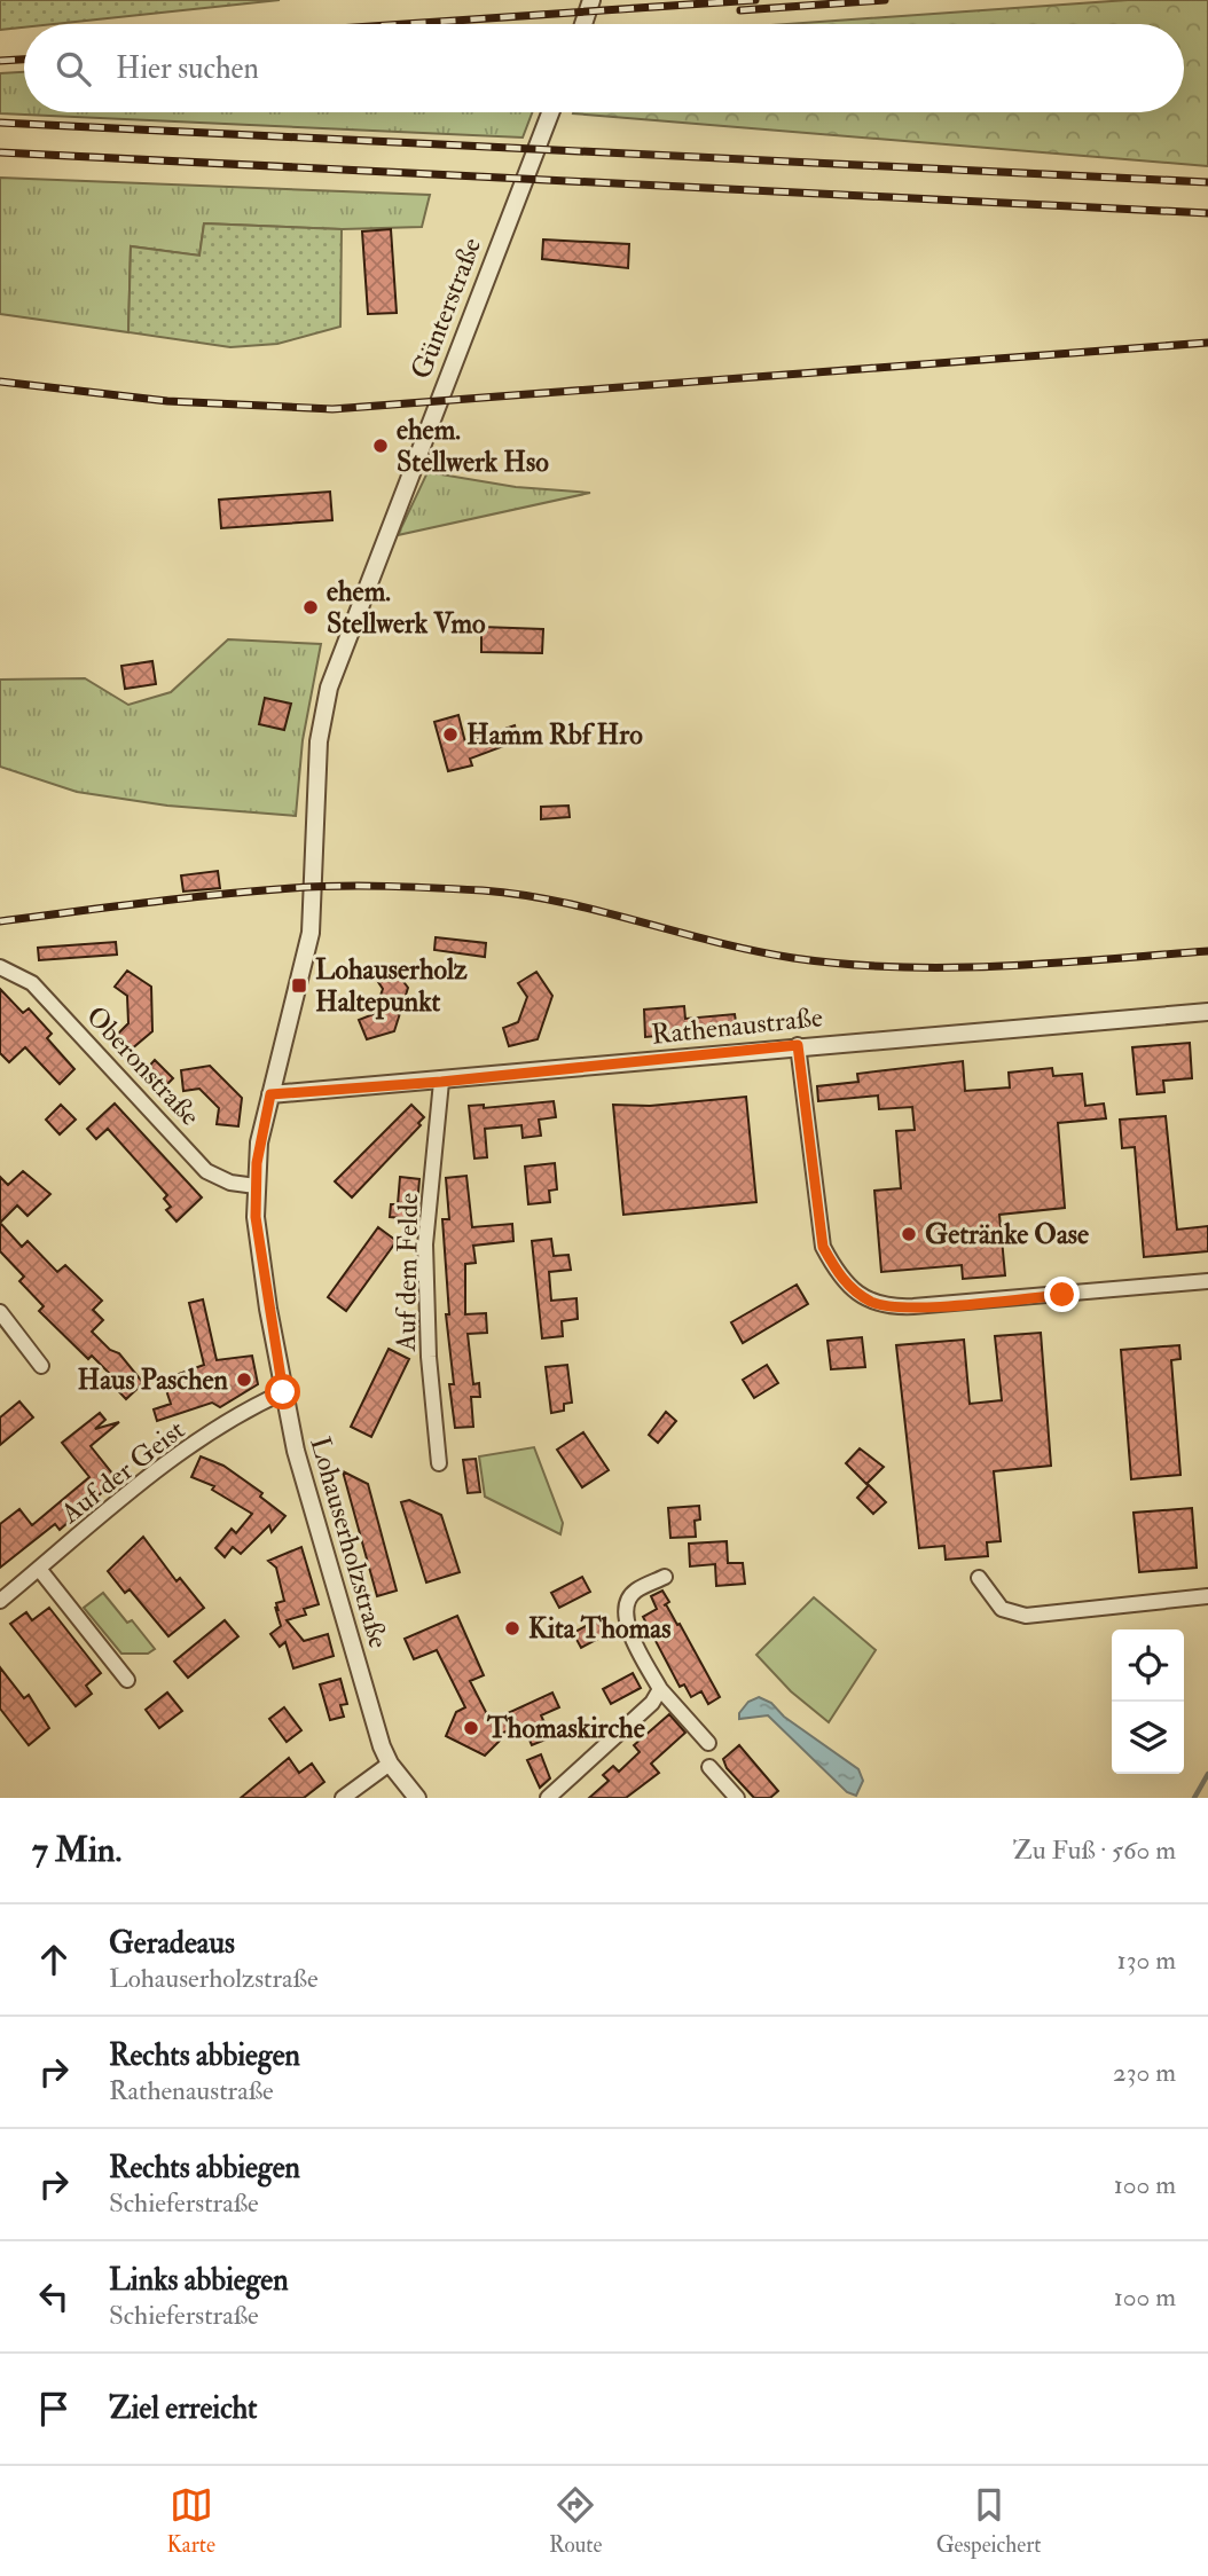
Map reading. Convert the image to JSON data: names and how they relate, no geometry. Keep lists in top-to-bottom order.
{
  "streets": {
    "street": [
      "Günterstraße",
      "Rathenaustraße",
      "Oberonstraße",
      "Auf dem Felde",
      "Auf der Geist",
      "Lohauserholzstraße"
    ]
  },
  "crossings": [
    ["Günterstraße", "Lohauserholzstraße"],
    ["Rathenaustraße", "Auf dem Felde"],
    ["Rathenaustraße", "Lohauserholzstraße"],
    ["Oberonstraße", "Lohauserholzstraße"],
    ["Auf der Geist", "Lohauserholzstraße"]
  ],
  "places": {
    "other": [
      "ehem. Stellwerk Hso",
      "ehem. Stellwerk Vmo",
      "Hamm Rbf Hro",
      "Getränke Oase",
      "Haus Paschen",
      "Kita Thomas",
      "Thomaskirche"
    ],
    "transit": ["Lohauserholz Haltepunkt"]
  },
  "page": {
    "search": "Hier suchen",
    "heading": ["7 Min.", "Zu Fuß · 560 m"],
    "list": [
      ["Geradeaus", "Lohauserholzstraße", "130 m"],
      ["Rechts abbiegen", "Rathenaustraße", "230 m"],
      ["Rechts abbiegen", "Schieferstraße", "100 m"],
      ["Links abbiegen", "Schieferstraße", "100 m"],
      "Ziel erreicht"
    ],
    "nav": ["Karte", "Route", "Gespeichert"]
  }
}
